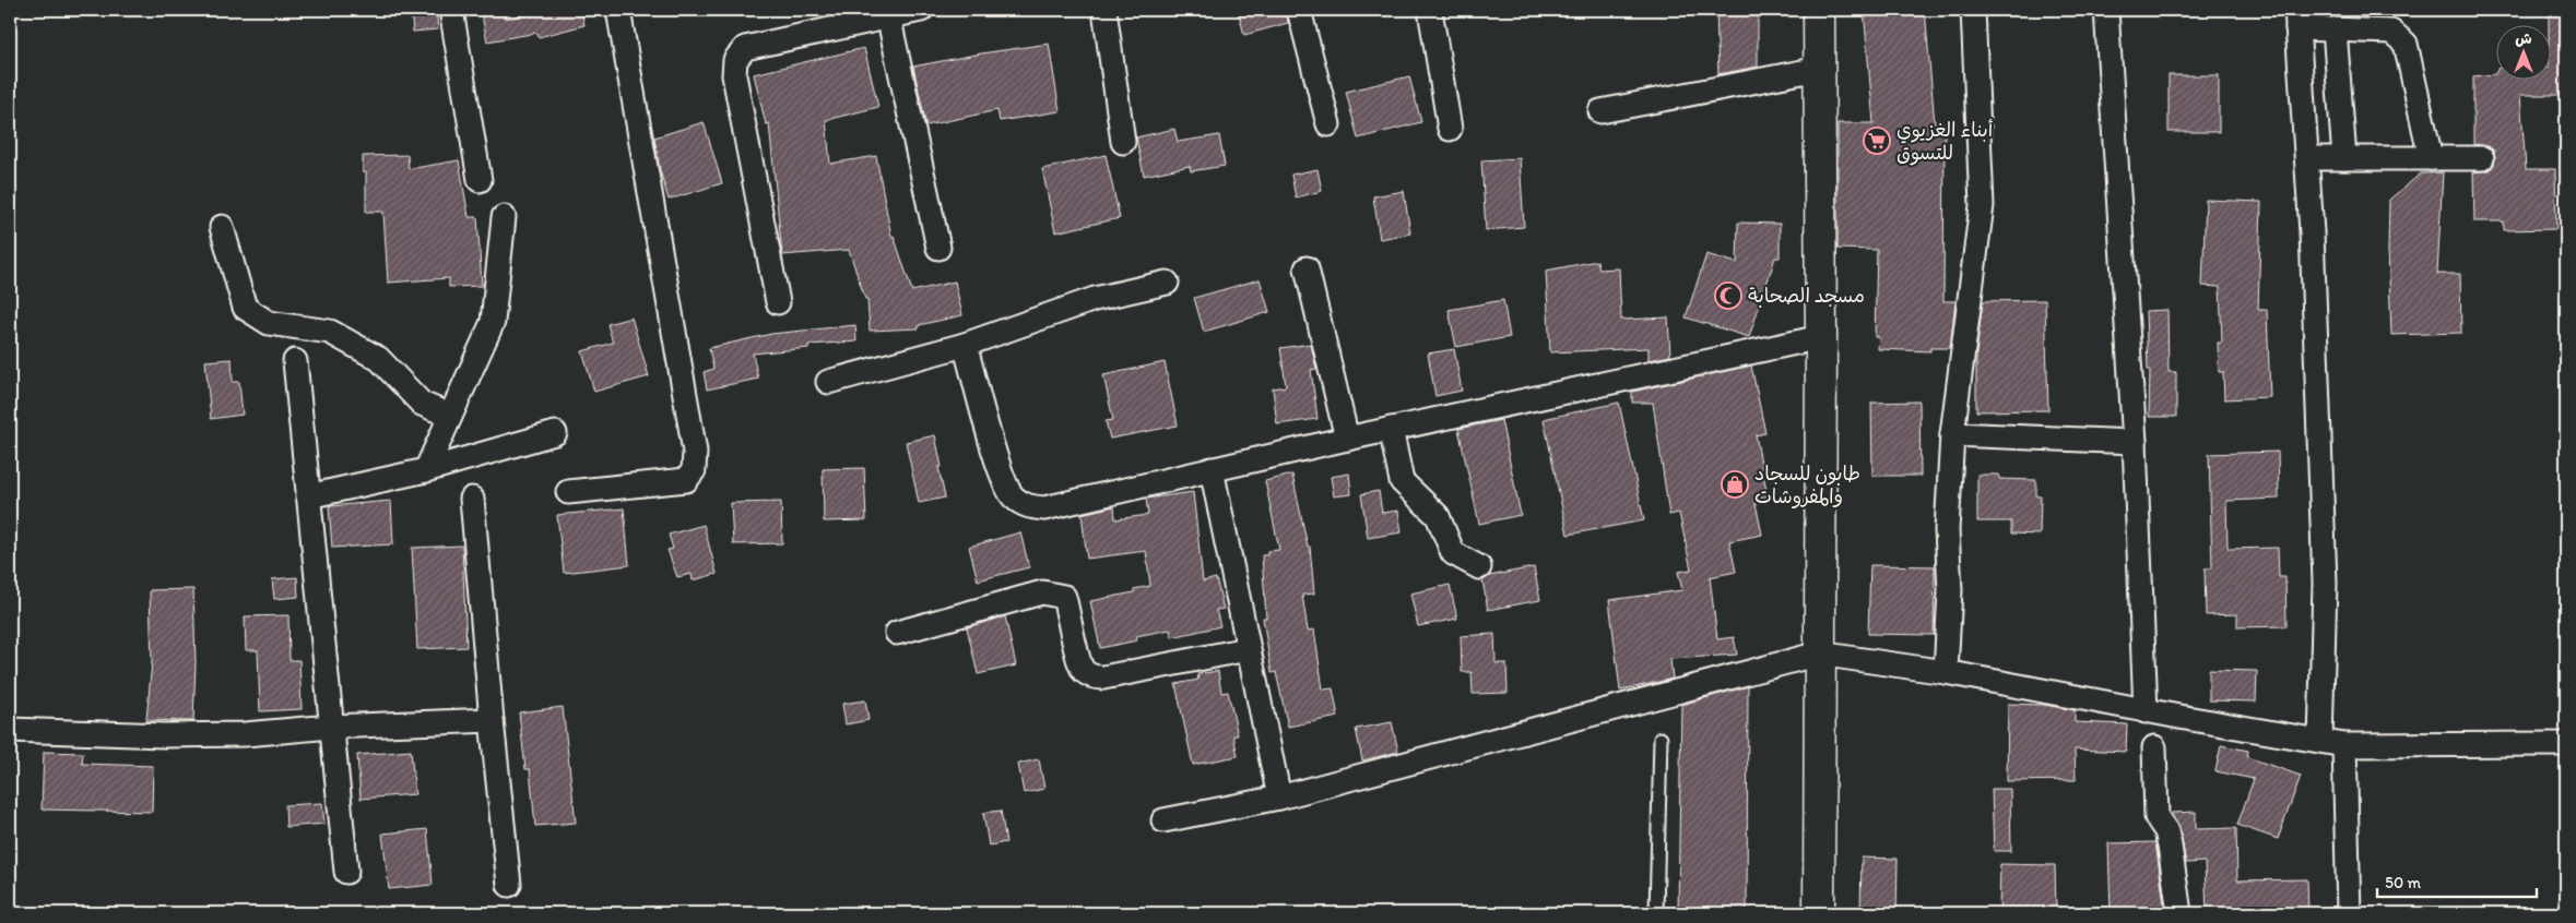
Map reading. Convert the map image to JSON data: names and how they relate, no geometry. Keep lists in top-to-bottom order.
{
  "places": {
    "supermarket": ["أبناء الغزيوي للتسوق"],
    "mosque": ["مسجد الصحابة"],
    "shop": ["طابون للسجاد والمفروشات"]
  },
  "scale_bar": "50 m",
  "north": "top"
}
